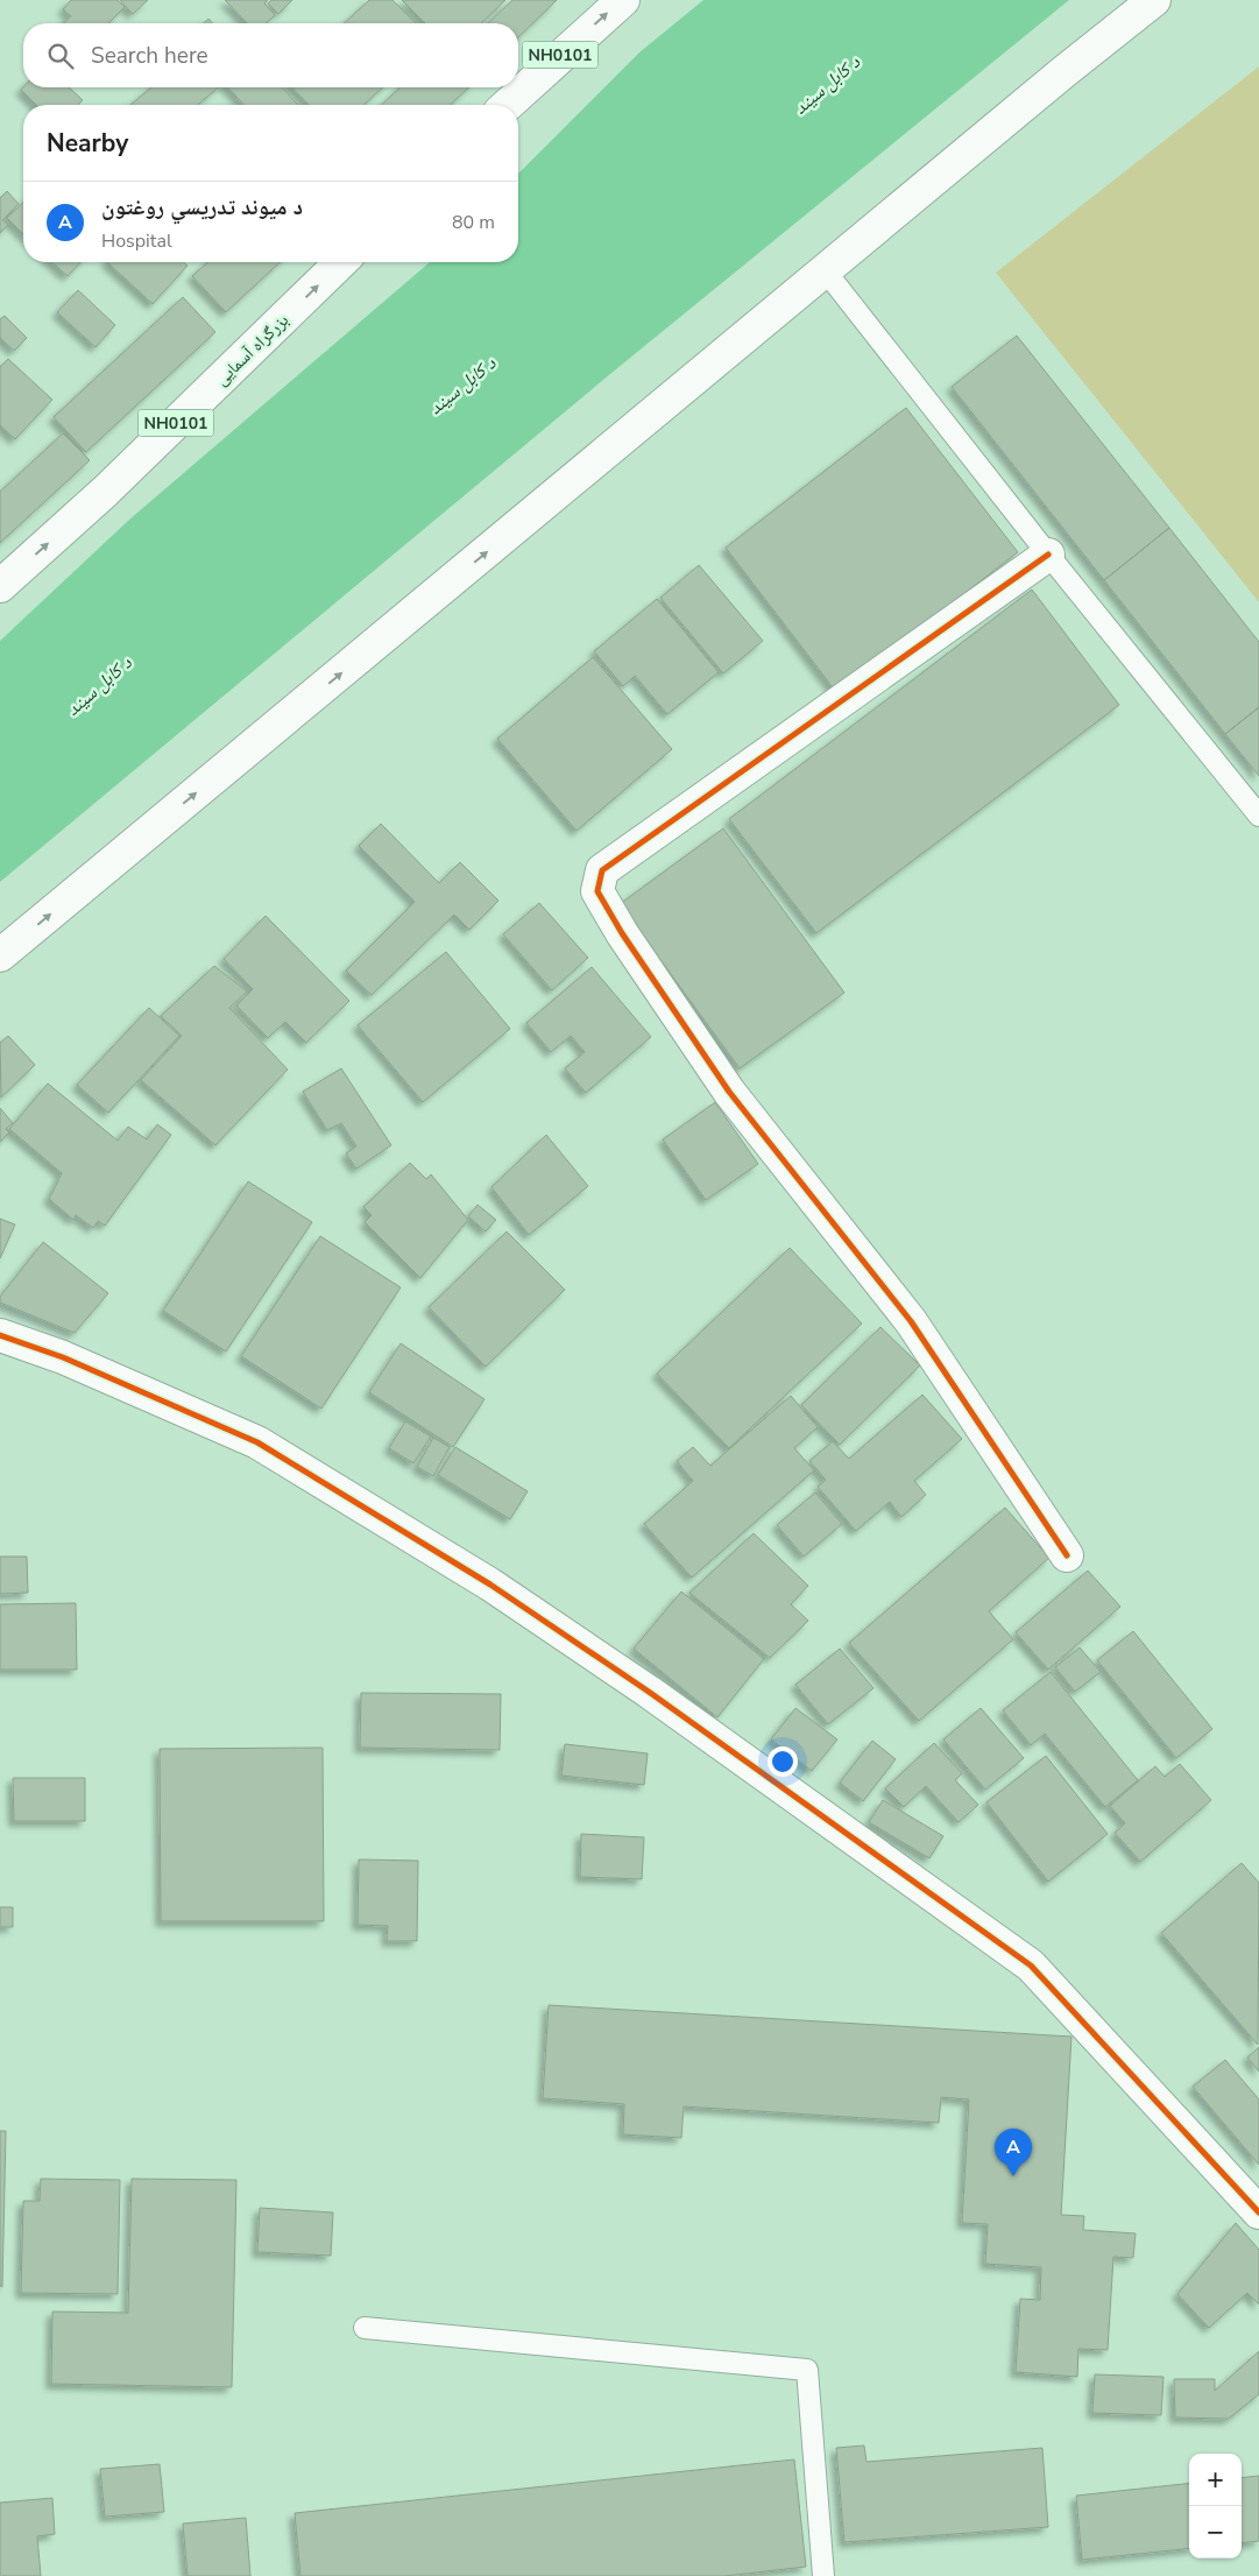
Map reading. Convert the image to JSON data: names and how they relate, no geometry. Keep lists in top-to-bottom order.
{
  "streets": {
    "main road": ["NH0101", "بزرگراه آسمایی"]
  },
  "one_way": ["بزرگراه آسمایی"],
  "water": ["د کابل سيند"],
  "page": {
    "search": "Search here",
    "heading": "Nearby",
    "list": [
      {
        "mark": "A",
        "name": "د میوند تدریسي روغتون",
        "note": "Hospital",
        "value": "80 m"
      }
    ],
    "pins": "A",
    "map_buttons": ["+", "−"]
  }
}
